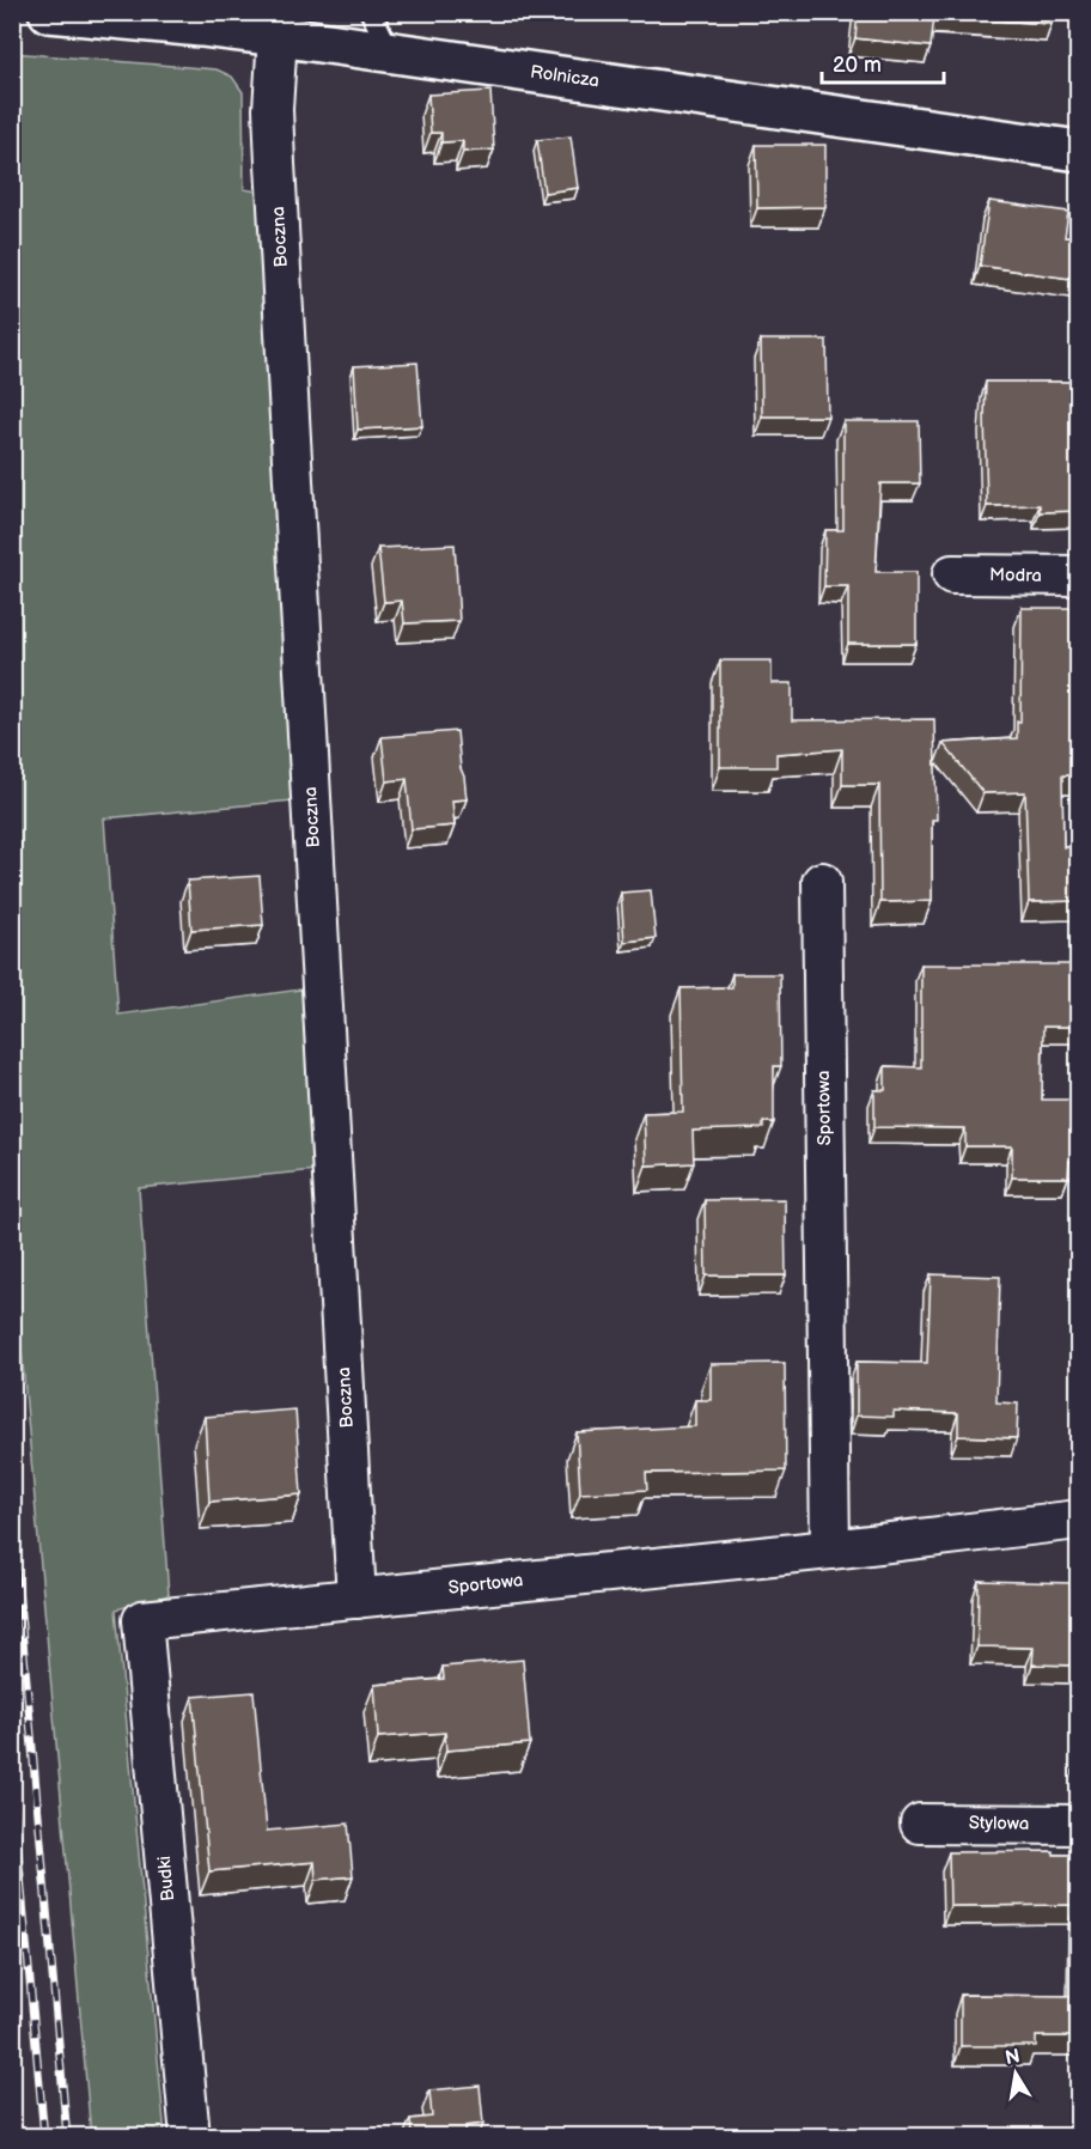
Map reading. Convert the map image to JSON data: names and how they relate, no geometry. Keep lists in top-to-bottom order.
{
  "streets": {
    "street": [
      "Rolnicza",
      "Boczna",
      "Modra",
      "Sportowa",
      "Stylowa",
      "Budki"
    ]
  },
  "crossings": [
    ["Rolnicza", "Boczna"],
    ["Boczna", "Sportowa"],
    ["Sportowa", "Budki"]
  ],
  "scale_bar": "20 m",
  "north": "top"
}
